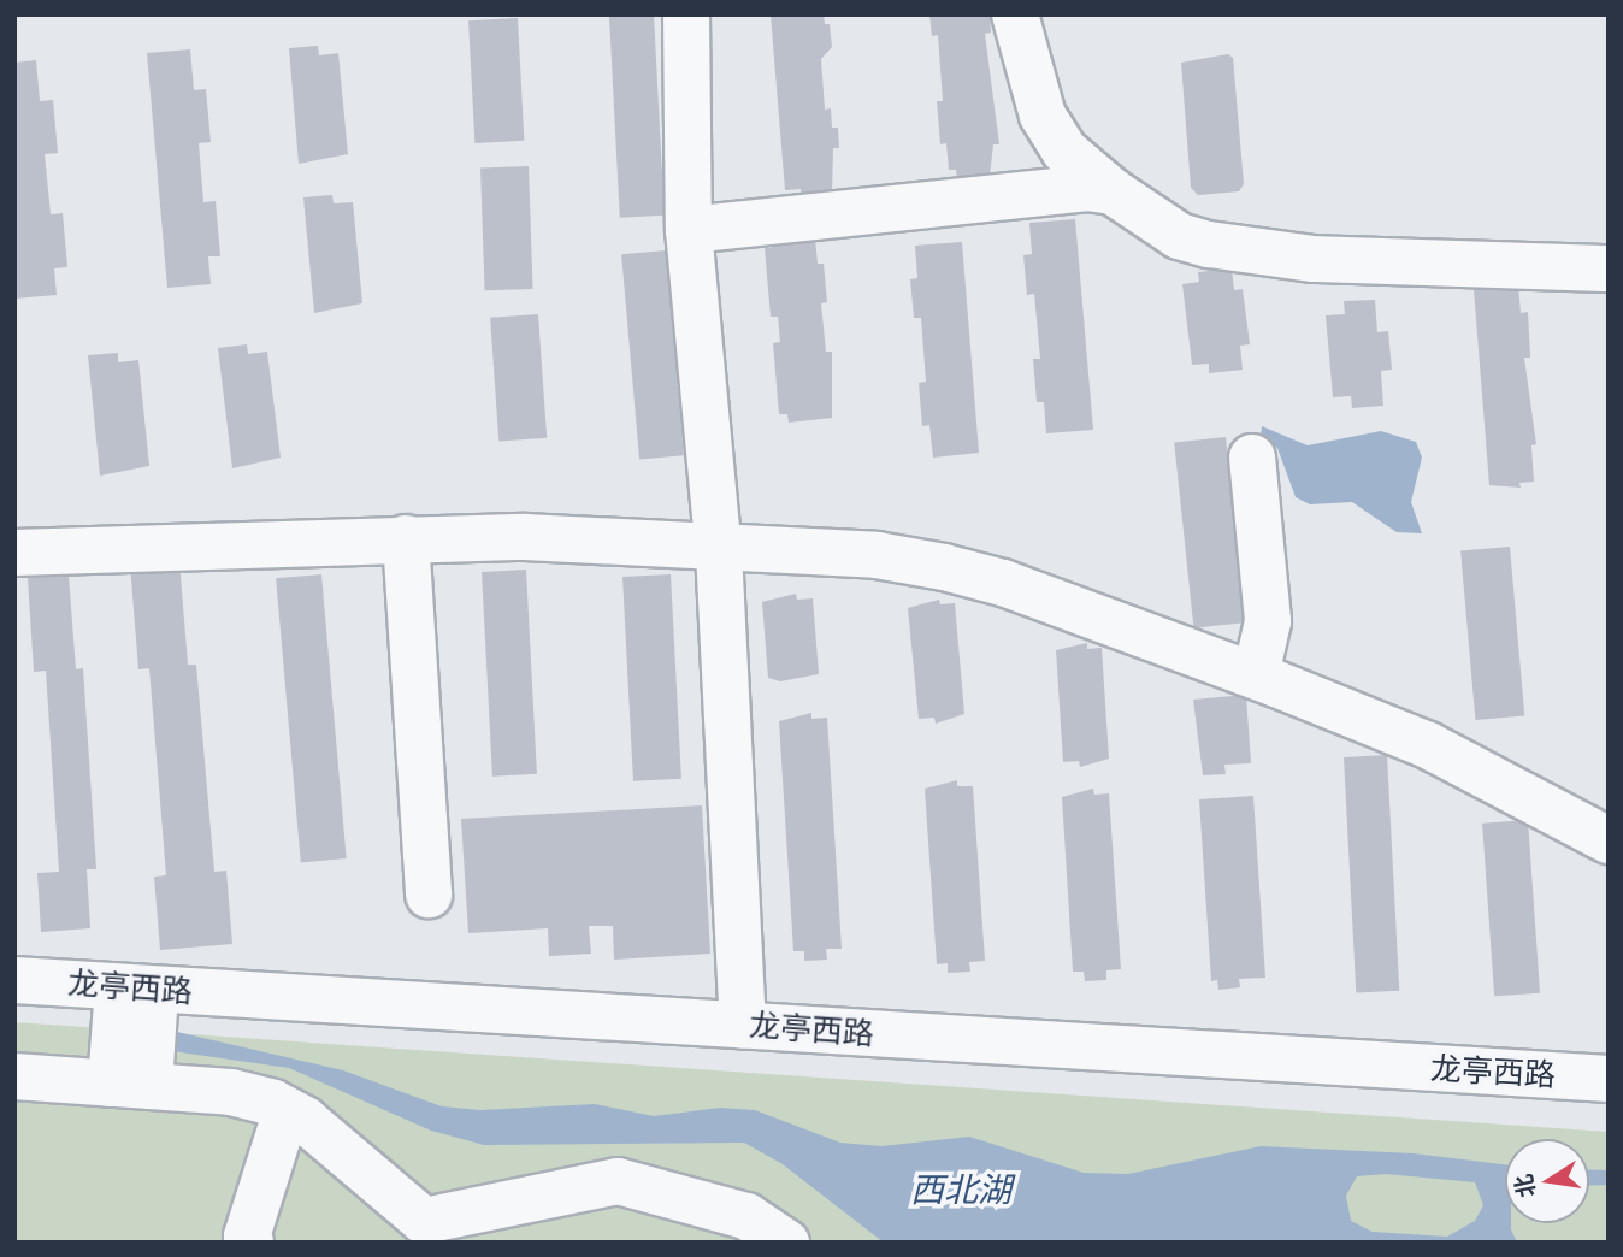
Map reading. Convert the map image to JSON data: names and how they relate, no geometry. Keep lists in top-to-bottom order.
{
  "streets": {
    "street": ["龙亭西路"]
  },
  "water": ["西北湖"],
  "north": "left"
}
